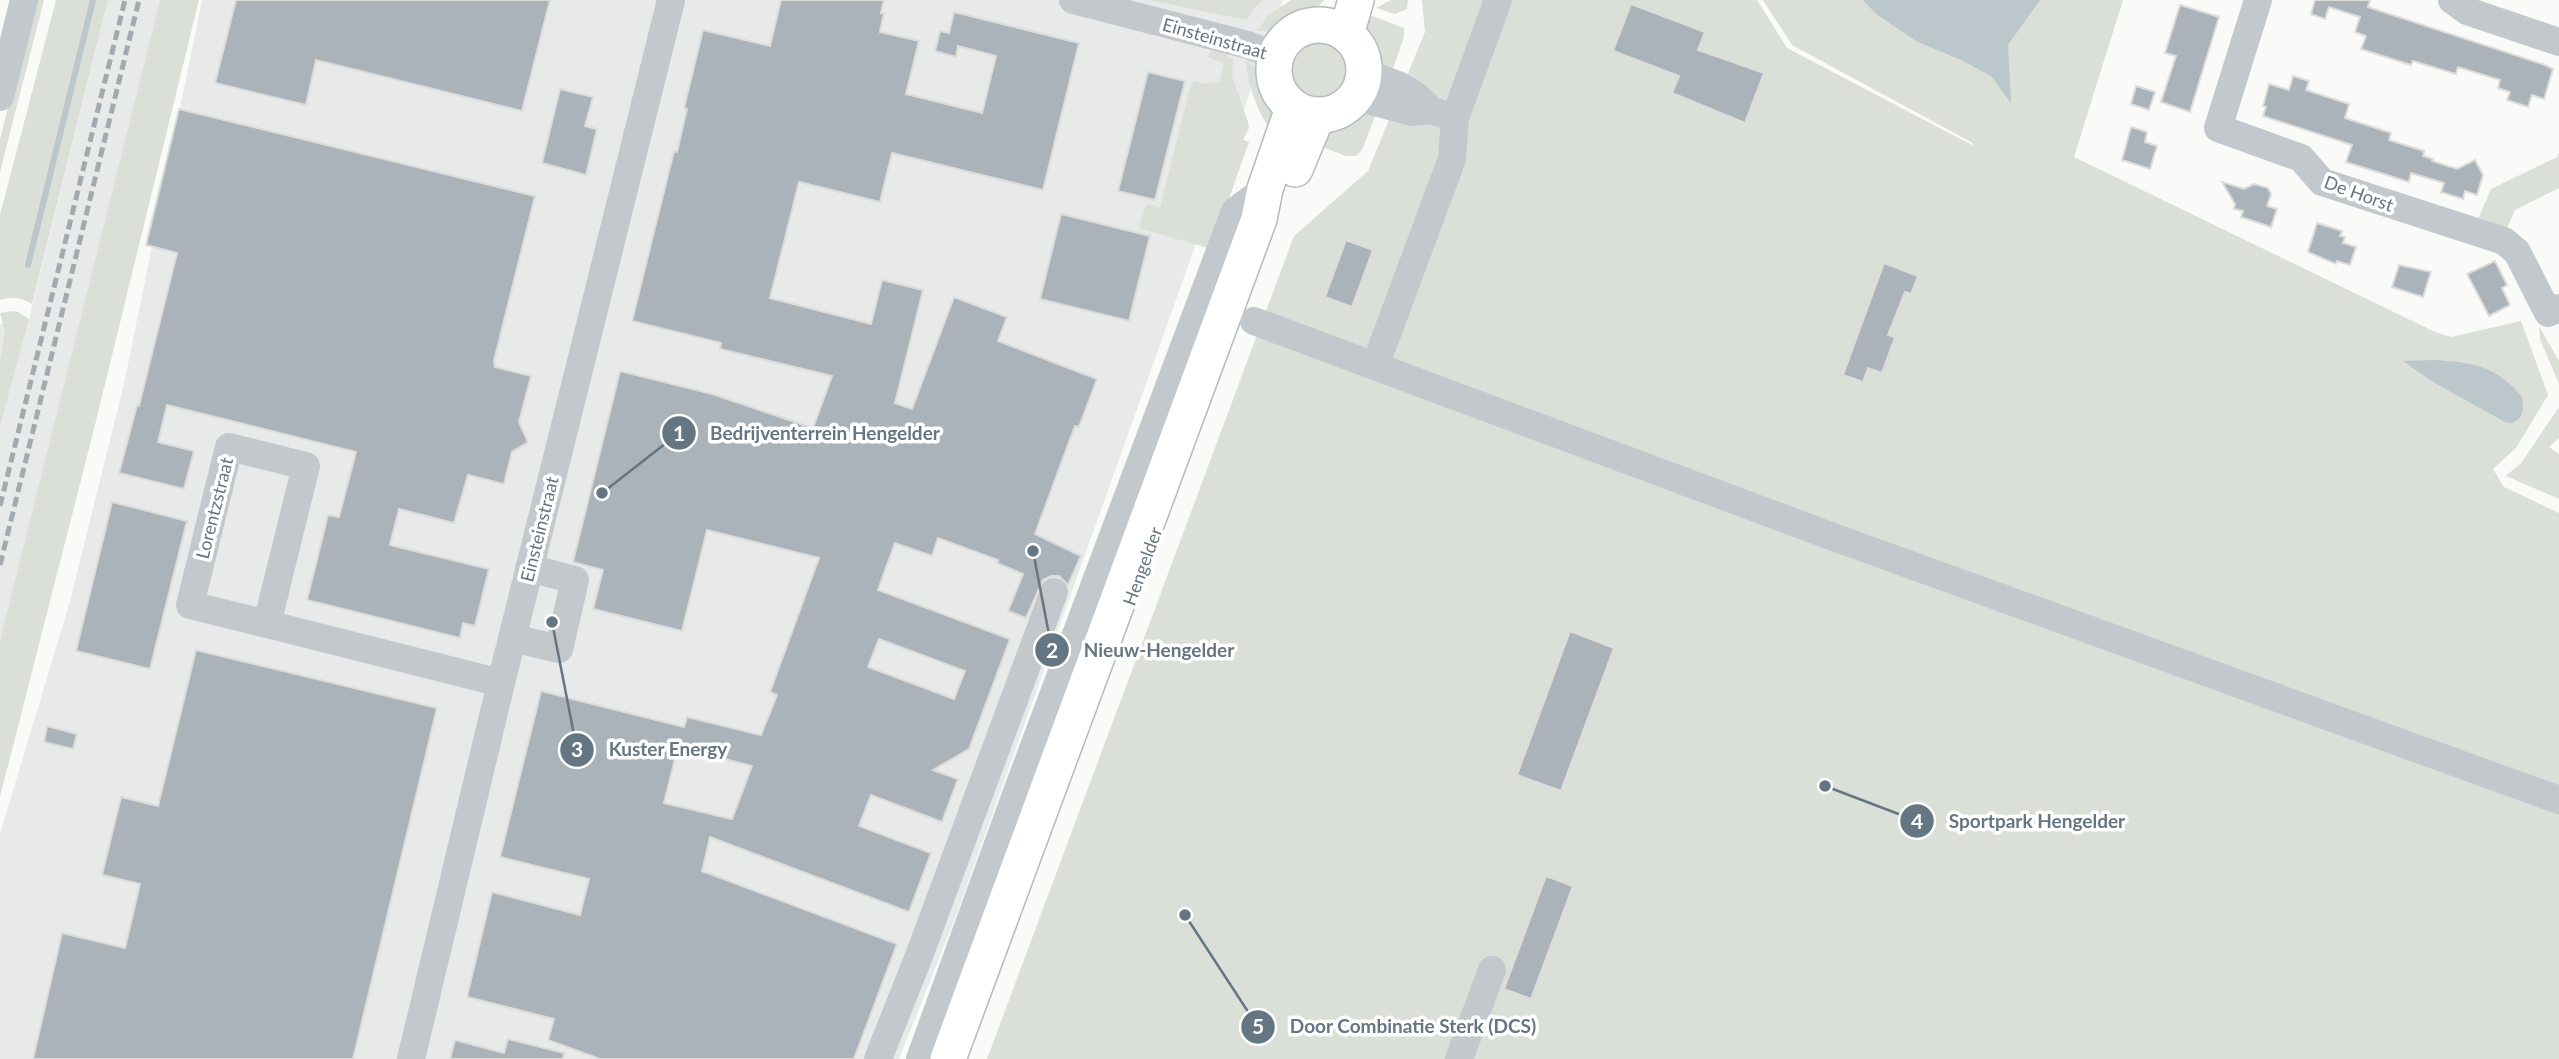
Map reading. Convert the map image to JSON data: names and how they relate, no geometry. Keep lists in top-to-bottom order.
{
  "streets": {
    "main road": ["Hengelder"],
    "street": ["Einsteinstraat", "De Horst", "Lorentzstraat"]
  },
  "crossings": [
    ["Einsteinstraat", "Lorentzstraat"],
    ["Einsteinstraat", "Hengelder"]
  ],
  "places": [
    "Bedrijventerrein Hengelder",
    "Nieuw-Hengelder",
    "Kuster Energy",
    "Sportpark Hengelder",
    "Door Combinatie Sterk (DCS)"
  ]
}
